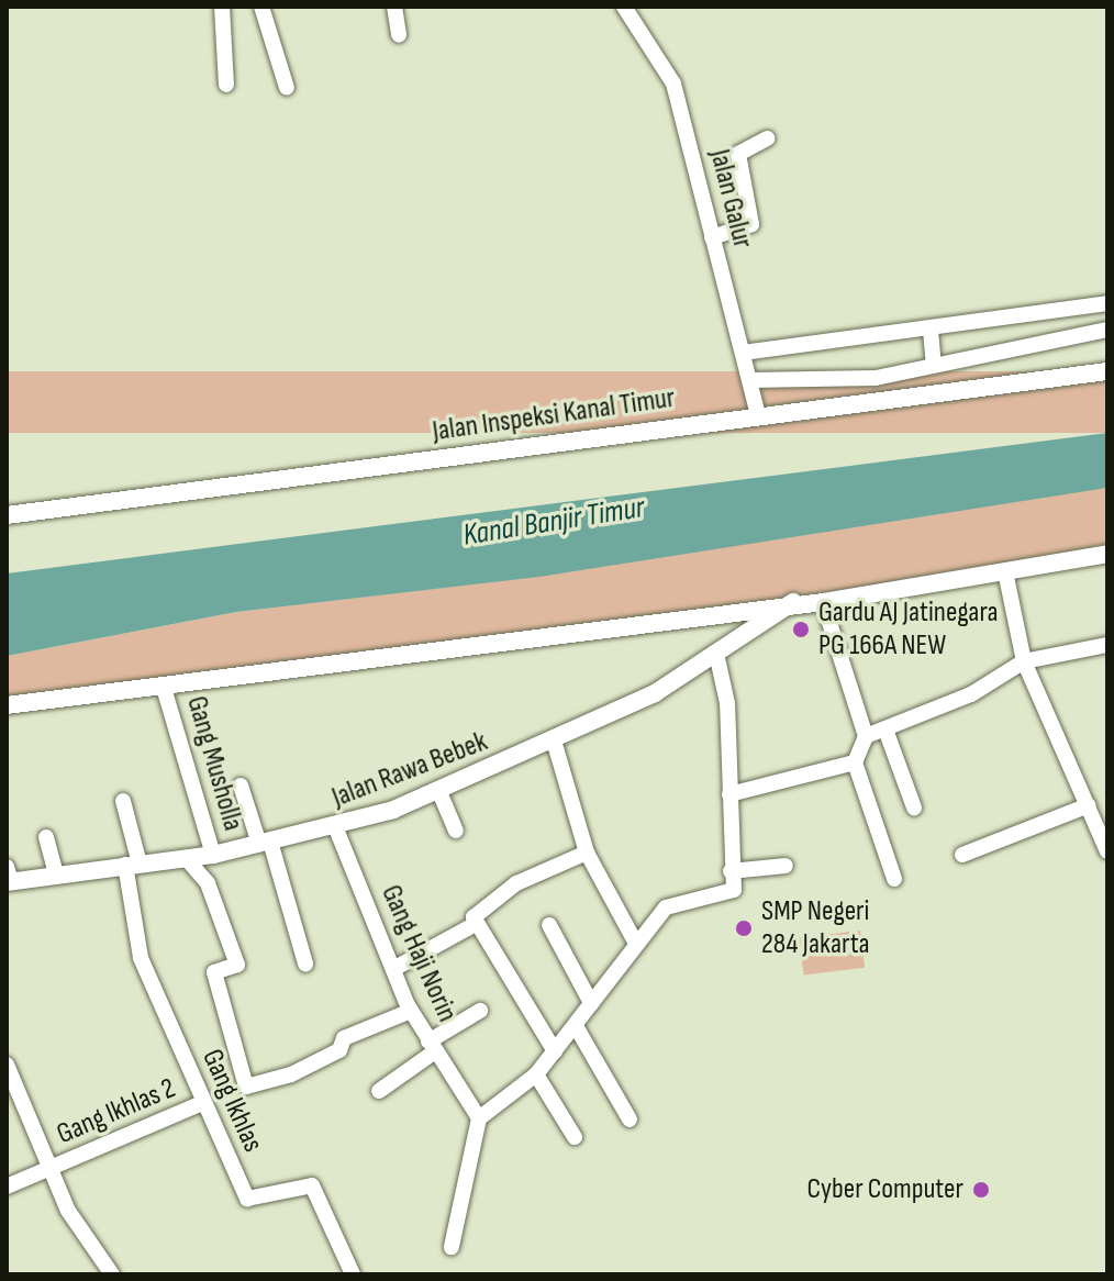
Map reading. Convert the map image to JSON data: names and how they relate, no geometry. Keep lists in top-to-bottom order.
{
  "streets": {
    "street": [
      "Jalan Galur",
      "Jalan Inspeksi Kanal Timur",
      "Gang Musholla",
      "Jalan Rawa Bebek",
      "Gang Haji Norin",
      "Gang Ikhlas",
      "Gang Ikhlas 2"
    ]
  },
  "crossings": [
    ["Jalan Galur", "Jalan Inspeksi Kanal Timur"],
    ["Gang Musholla", "Jalan Rawa Bebek"],
    ["Jalan Rawa Bebek", "Gang Haji Norin"],
    ["Jalan Rawa Bebek", "Gang Ikhlas"],
    ["Gang Ikhlas", "Gang Ikhlas 2"]
  ],
  "water": ["Kanal Banjir Timur"],
  "places": ["Gardu AJ Jatinegara PG 166A NEW", "SMP Negeri 284 Jakarta", "Cyber Computer"]
}
